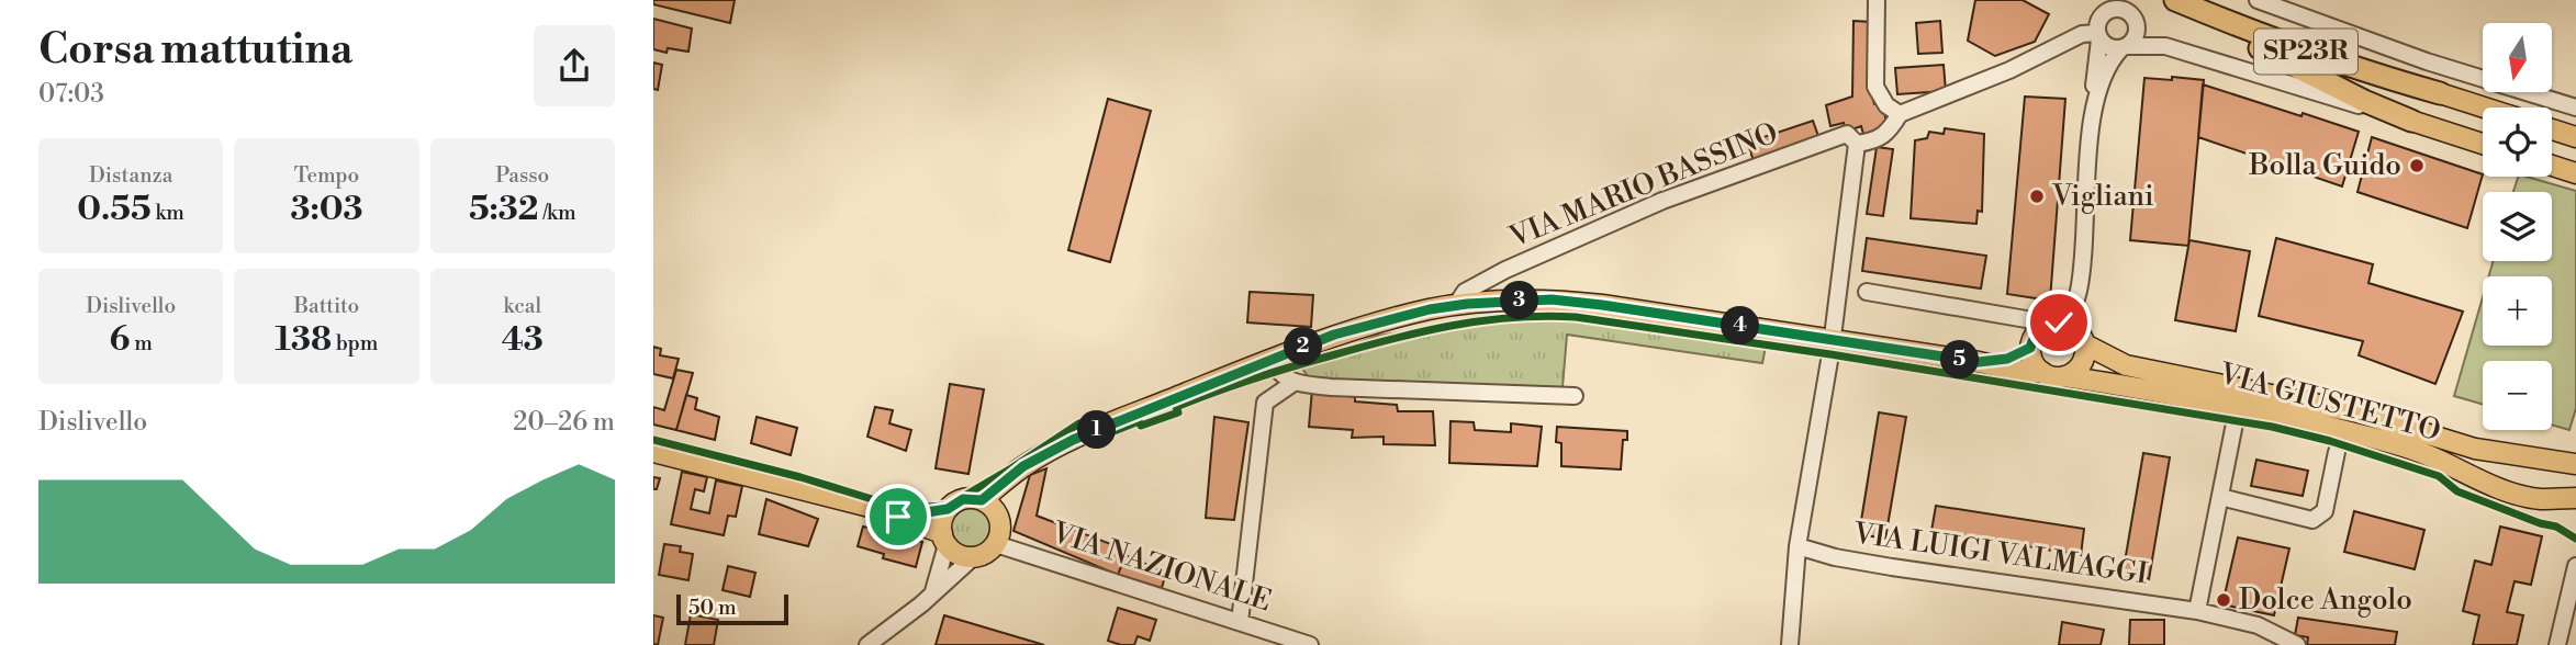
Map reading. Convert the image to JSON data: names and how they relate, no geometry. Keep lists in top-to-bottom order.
{
  "streets": {
    "highway": ["SP23R"],
    "main road": ["VIA GIUSTETTO"],
    "street": ["VIA MARIO BASSINO", "VIA LUIGI VALMAGGI", "VIA NAZIONALE"]
  },
  "places": ["Bolla Guido", "Vigliani", "Dolce Angolo"],
  "scale_bar": "50 m",
  "north": "bottom",
  "page": {
    "heading": ["Corsa mattutina", "07:03"],
    "map_buttons": ["+", "−"],
    "stats": [
      ["Distanza", "0.55 km"],
      ["Tempo", "3:03"],
      ["Passo", "5:32 /km"],
      ["Dislivello", "6 m"],
      ["Battito", "138 bpm"],
      ["kcal", "43"]
    ],
    "pins": [
      "3",
      "4",
      "2",
      "5",
      "1"
    ],
    "chart": ["Dislivello", "20–26 m"],
    "scale": "50 m"
  }
}
